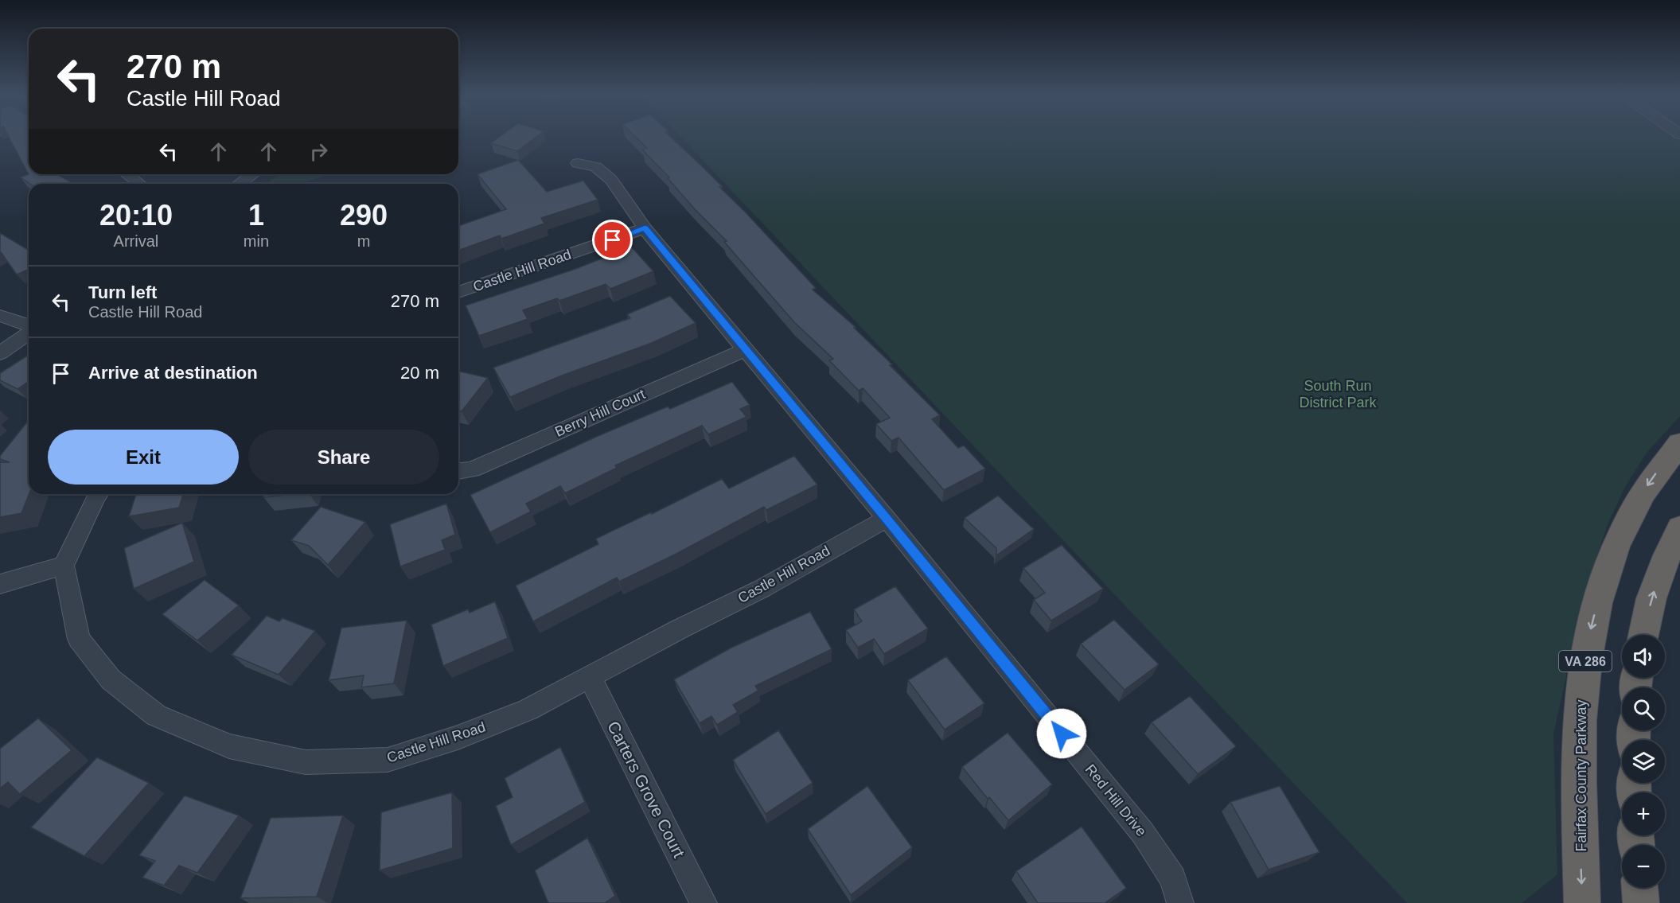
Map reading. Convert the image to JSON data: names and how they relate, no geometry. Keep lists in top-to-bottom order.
{
  "streets": {
    "highway": ["VA 286", "Fairfax County Parkway"],
    "street": [
      "Castle Hill Road",
      "Berry Hill Court",
      "Carters Grove Court",
      "Red Hill Drive"
    ]
  },
  "crossings": [
    ["Castle Hill Road", "Carters Grove Court"],
    ["Castle Hill Road", "Red Hill Drive"],
    ["Berry Hill Court", "Red Hill Drive"]
  ],
  "one_way": ["Fairfax County Parkway"],
  "parks": ["South Run District Park"],
  "page": {
    "turn": ["270 m", "Castle Hill Road"],
    "eta": [
      "20:10",
      "Arrival",
      "1",
      "min",
      "290",
      "m"
    ],
    "list": [
      {
        "name": "Turn left",
        "note": "Castle Hill Road",
        "value": "270 m"
      },
      {
        "name": "Arrive at destination",
        "value": "20 m"
      }
    ],
    "buttons": ["Exit", "Share"],
    "map_buttons": ["+", "−"]
  }
}
